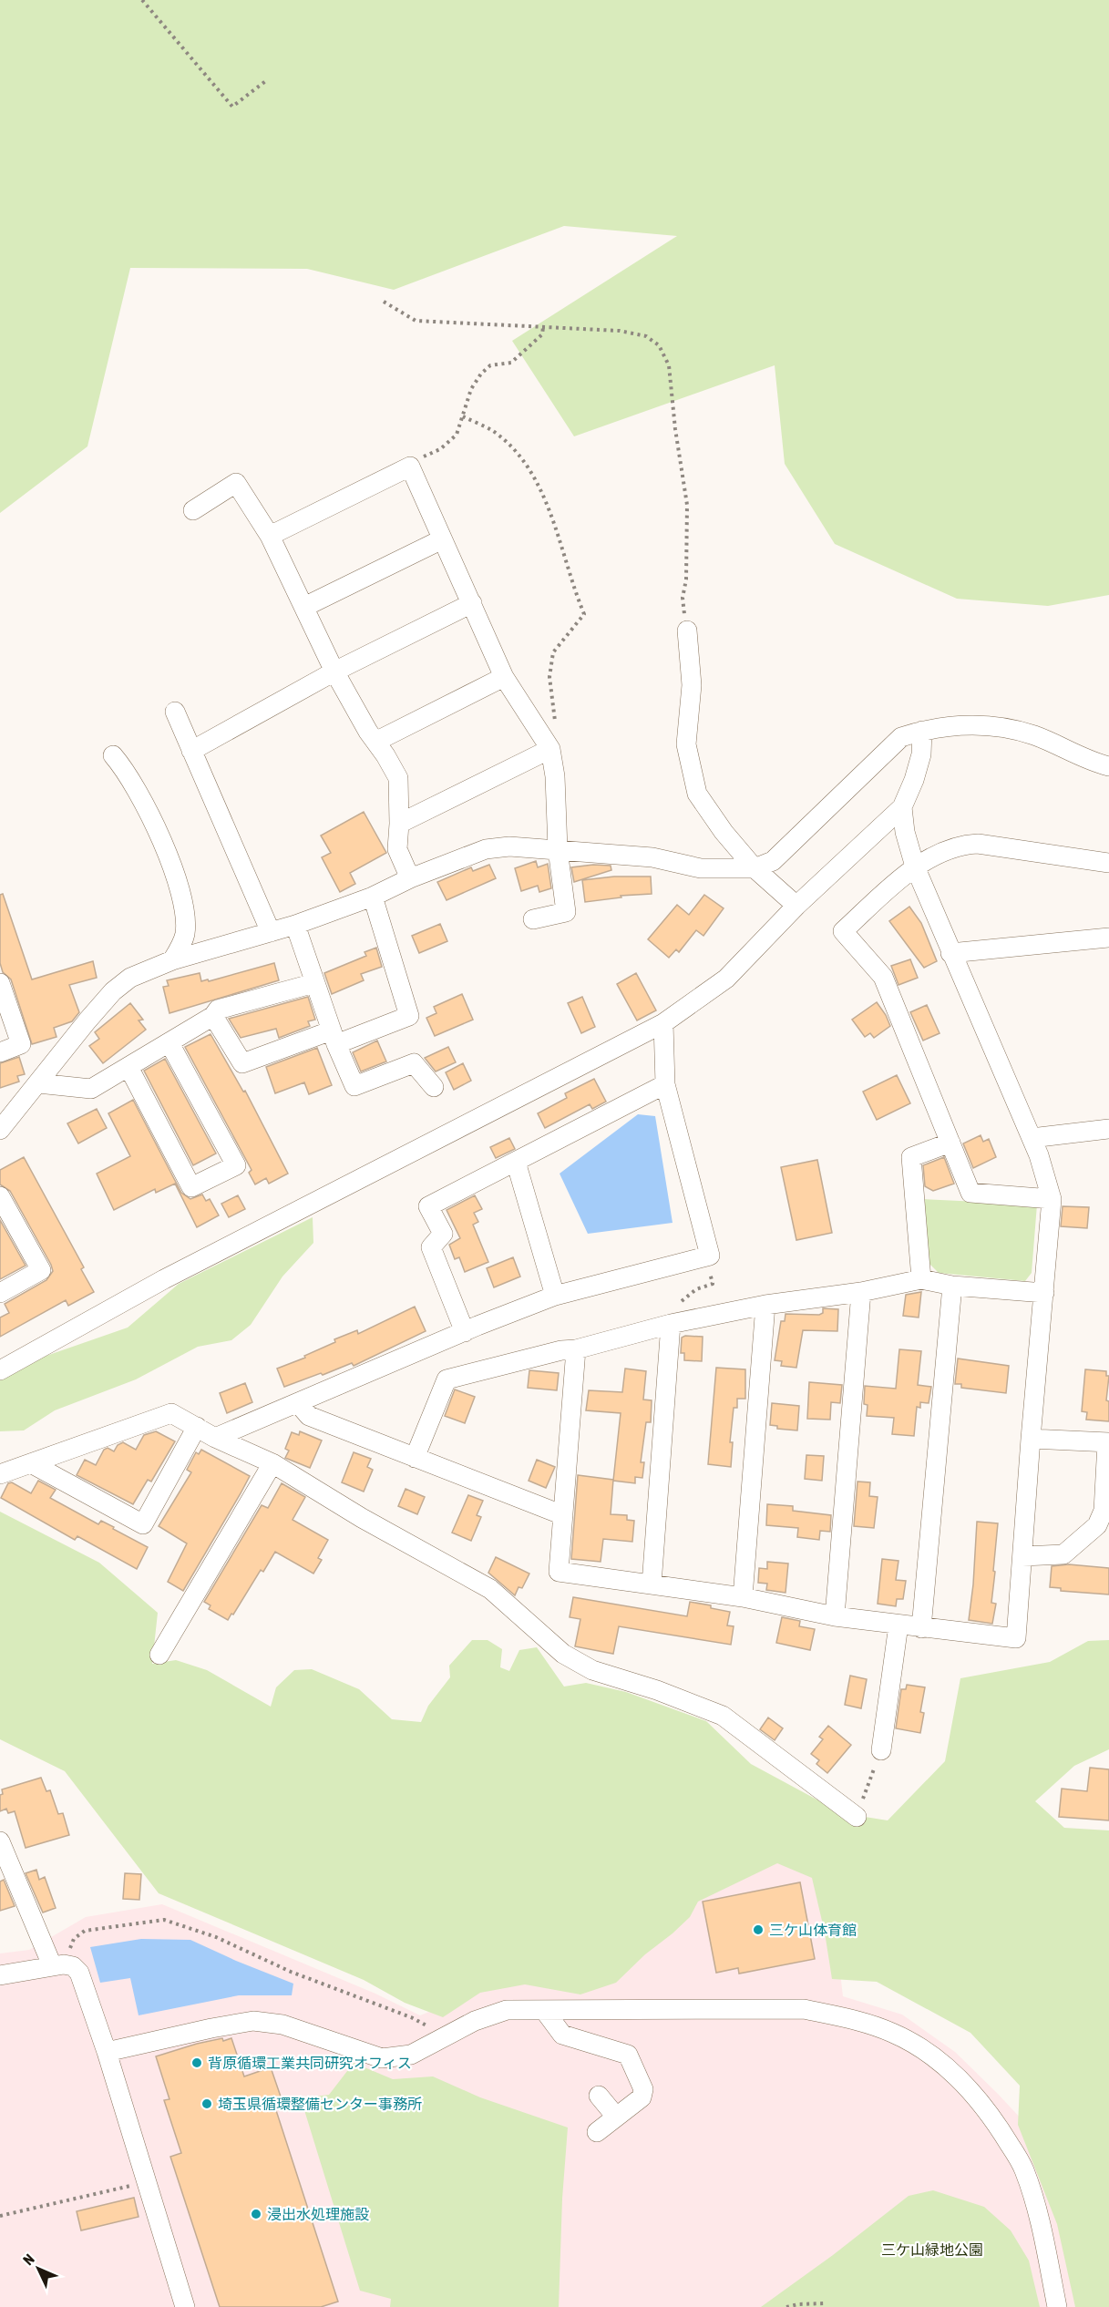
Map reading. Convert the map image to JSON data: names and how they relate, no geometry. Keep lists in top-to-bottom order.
{
  "parks": ["三ケ山緑地公園"],
  "places": [
    "三ケ山体育館",
    "背原循環工業共同研究オフィス",
    "埼玉県循環整備センター事務所",
    "浸出水処理施設"
  ],
  "north": "top left"
}
